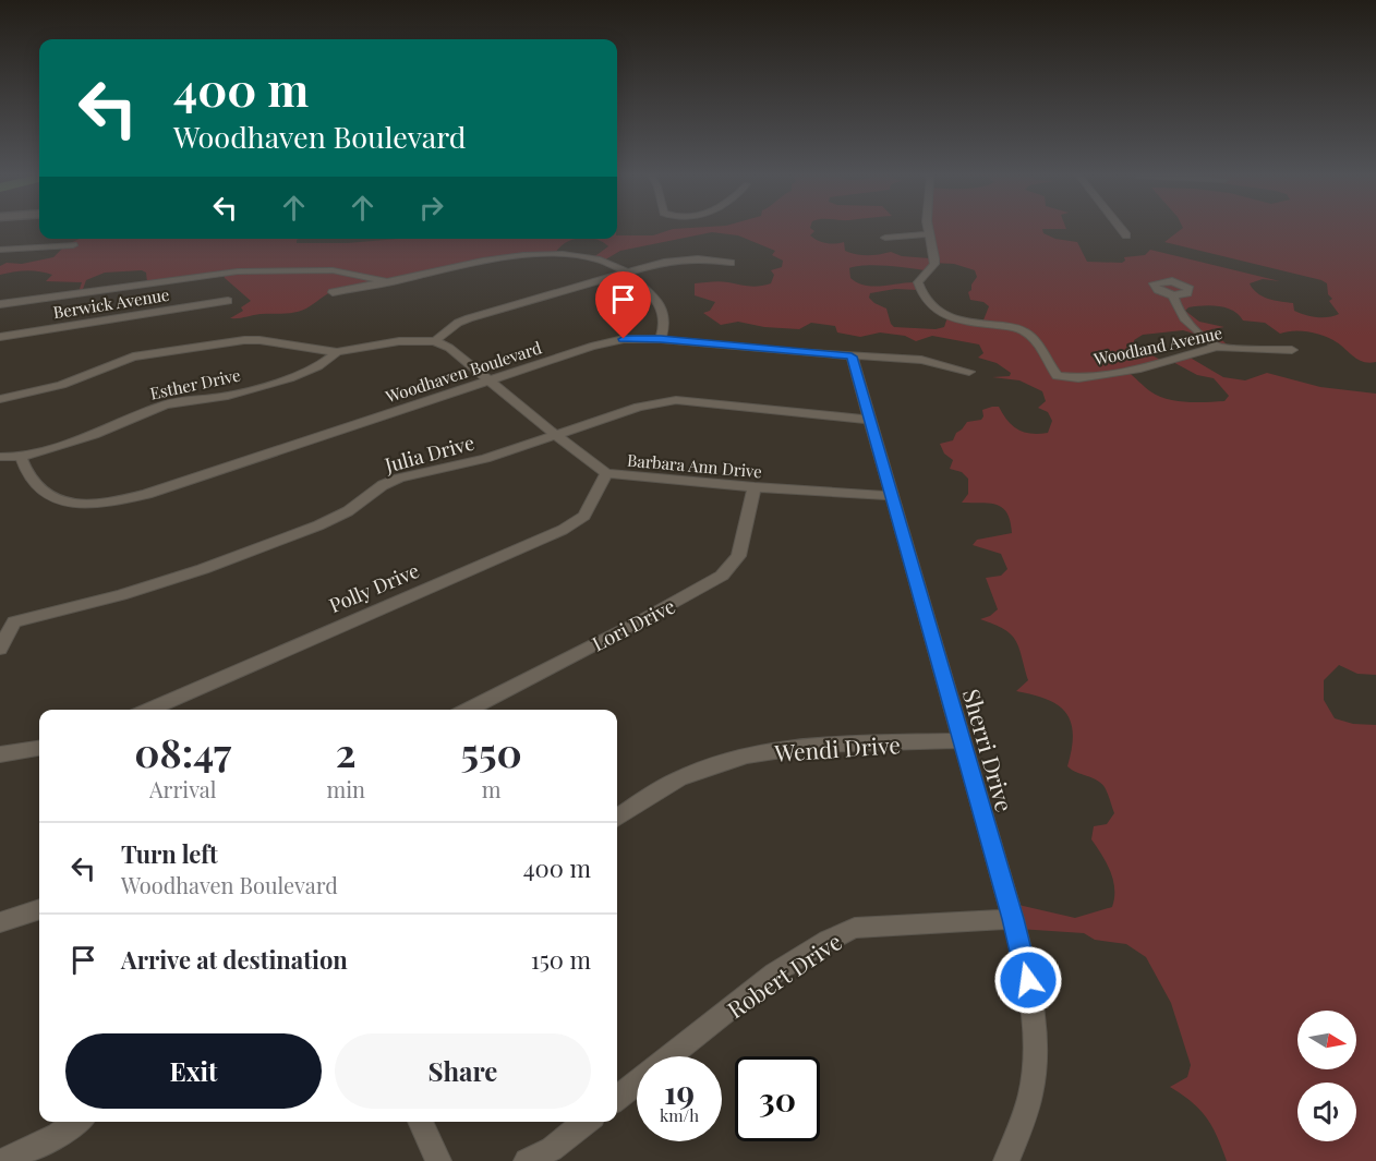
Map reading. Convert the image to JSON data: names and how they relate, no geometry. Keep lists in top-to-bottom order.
{
  "streets": {
    "street": [
      "Berwick Avenue",
      "Woodland Avenue",
      "Woodhaven Boulevard",
      "Esther Drive",
      "Julia Drive",
      "Barbara Ann Drive",
      "Polly Drive",
      "Lori Drive",
      "Wendi Drive",
      "Sherri Drive",
      "Robert Drive"
    ]
  },
  "crossings": [
    ["Woodhaven Boulevard", "Esther Drive"],
    ["Woodhaven Boulevard", "Barbara Ann Drive"],
    ["Woodhaven Boulevard", "Sherri Drive"],
    ["Julia Drive", "Barbara Ann Drive"],
    ["Julia Drive", "Sherri Drive"],
    ["Barbara Ann Drive", "Polly Drive"],
    ["Barbara Ann Drive", "Lori Drive"],
    ["Barbara Ann Drive", "Sherri Drive"],
    ["Wendi Drive", "Sherri Drive"],
    ["Sherri Drive", "Robert Drive"]
  ],
  "north": "right",
  "page": {
    "turn": ["400 m", "Woodhaven Boulevard"],
    "eta": [
      "08:47",
      "Arrival",
      "2",
      "min",
      "550",
      "m"
    ],
    "list": [
      {
        "name": "Turn left",
        "note": "Woodhaven Boulevard",
        "value": "400 m"
      },
      {
        "name": "Arrive at destination",
        "value": "150 m"
      }
    ],
    "buttons": ["Exit", "Share"],
    "speed": "19 km/h",
    "limit": "30"
  }
}
